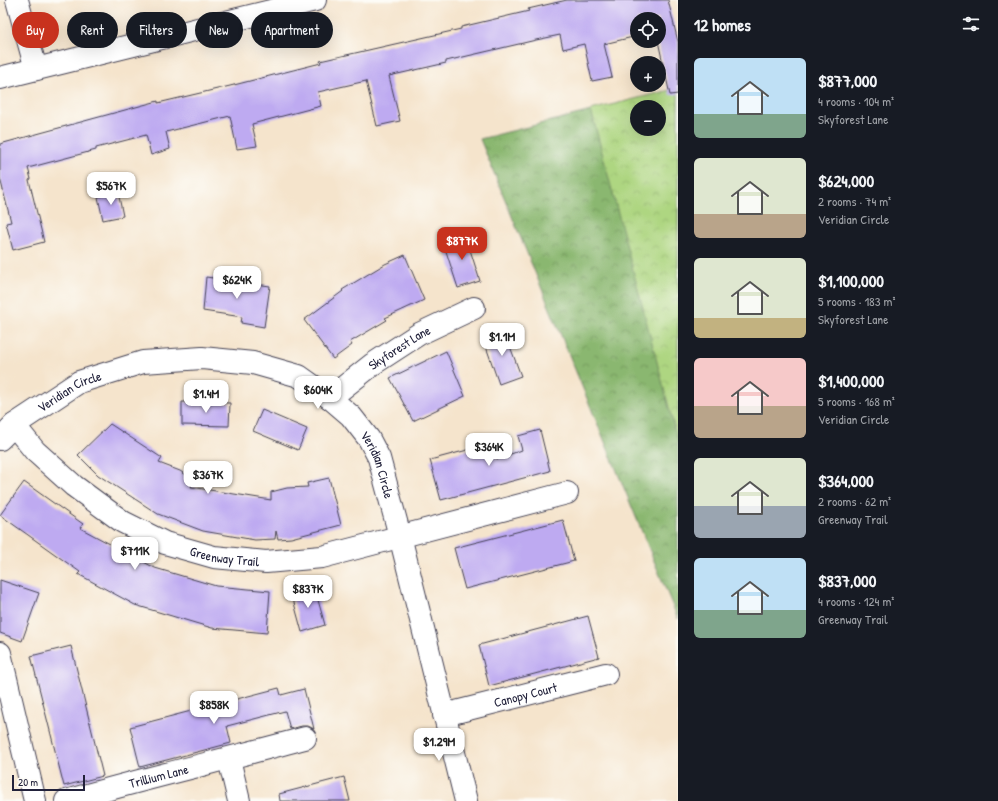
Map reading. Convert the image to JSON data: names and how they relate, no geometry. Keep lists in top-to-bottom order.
{
  "streets": {
    "street": [
      "Skyforest Lane",
      "Veridian Circle",
      "Greenway Trail",
      "Canopy Court",
      "Trillium Lane"
    ]
  },
  "crossings": [
    ["Skyforest Lane", "Veridian Circle"],
    ["Veridian Circle", "Greenway Trail"],
    ["Veridian Circle", "Canopy Court"]
  ],
  "scale_bar": "20 m",
  "page": {
    "heading": "12 homes",
    "map_buttons": ["+", "−"],
    "chip": [
      "Buy",
      "Rent",
      "Filters",
      "New",
      "Apartment"
    ],
    "list": [
      {
        "name": "$877,000",
        "note": "4 rooms · 104 m² · Skyforest Lane"
      },
      {
        "name": "$624,000",
        "note": "2 rooms · 74 m² · Veridian Circle"
      },
      {
        "name": "$1,100,000",
        "note": "5 rooms · 183 m² · Skyforest Lane"
      },
      {
        "name": "$1,400,000",
        "note": "5 rooms · 168 m² · Veridian Circle"
      },
      {
        "name": "$364,000",
        "note": "2 rooms · 62 m² · Greenway Trail"
      },
      {
        "name": "$837,000",
        "note": "4 rooms · 124 m² · Greenway Trail"
      }
    ],
    "price": [
      "$567K",
      "$877K",
      "$624K",
      "$1.1M",
      "$604K",
      "$1.4M",
      "$364K",
      "$367K",
      "$711K",
      "$837K",
      "$858K",
      "$1.29M"
    ],
    "scale": "20 m"
  }
}
